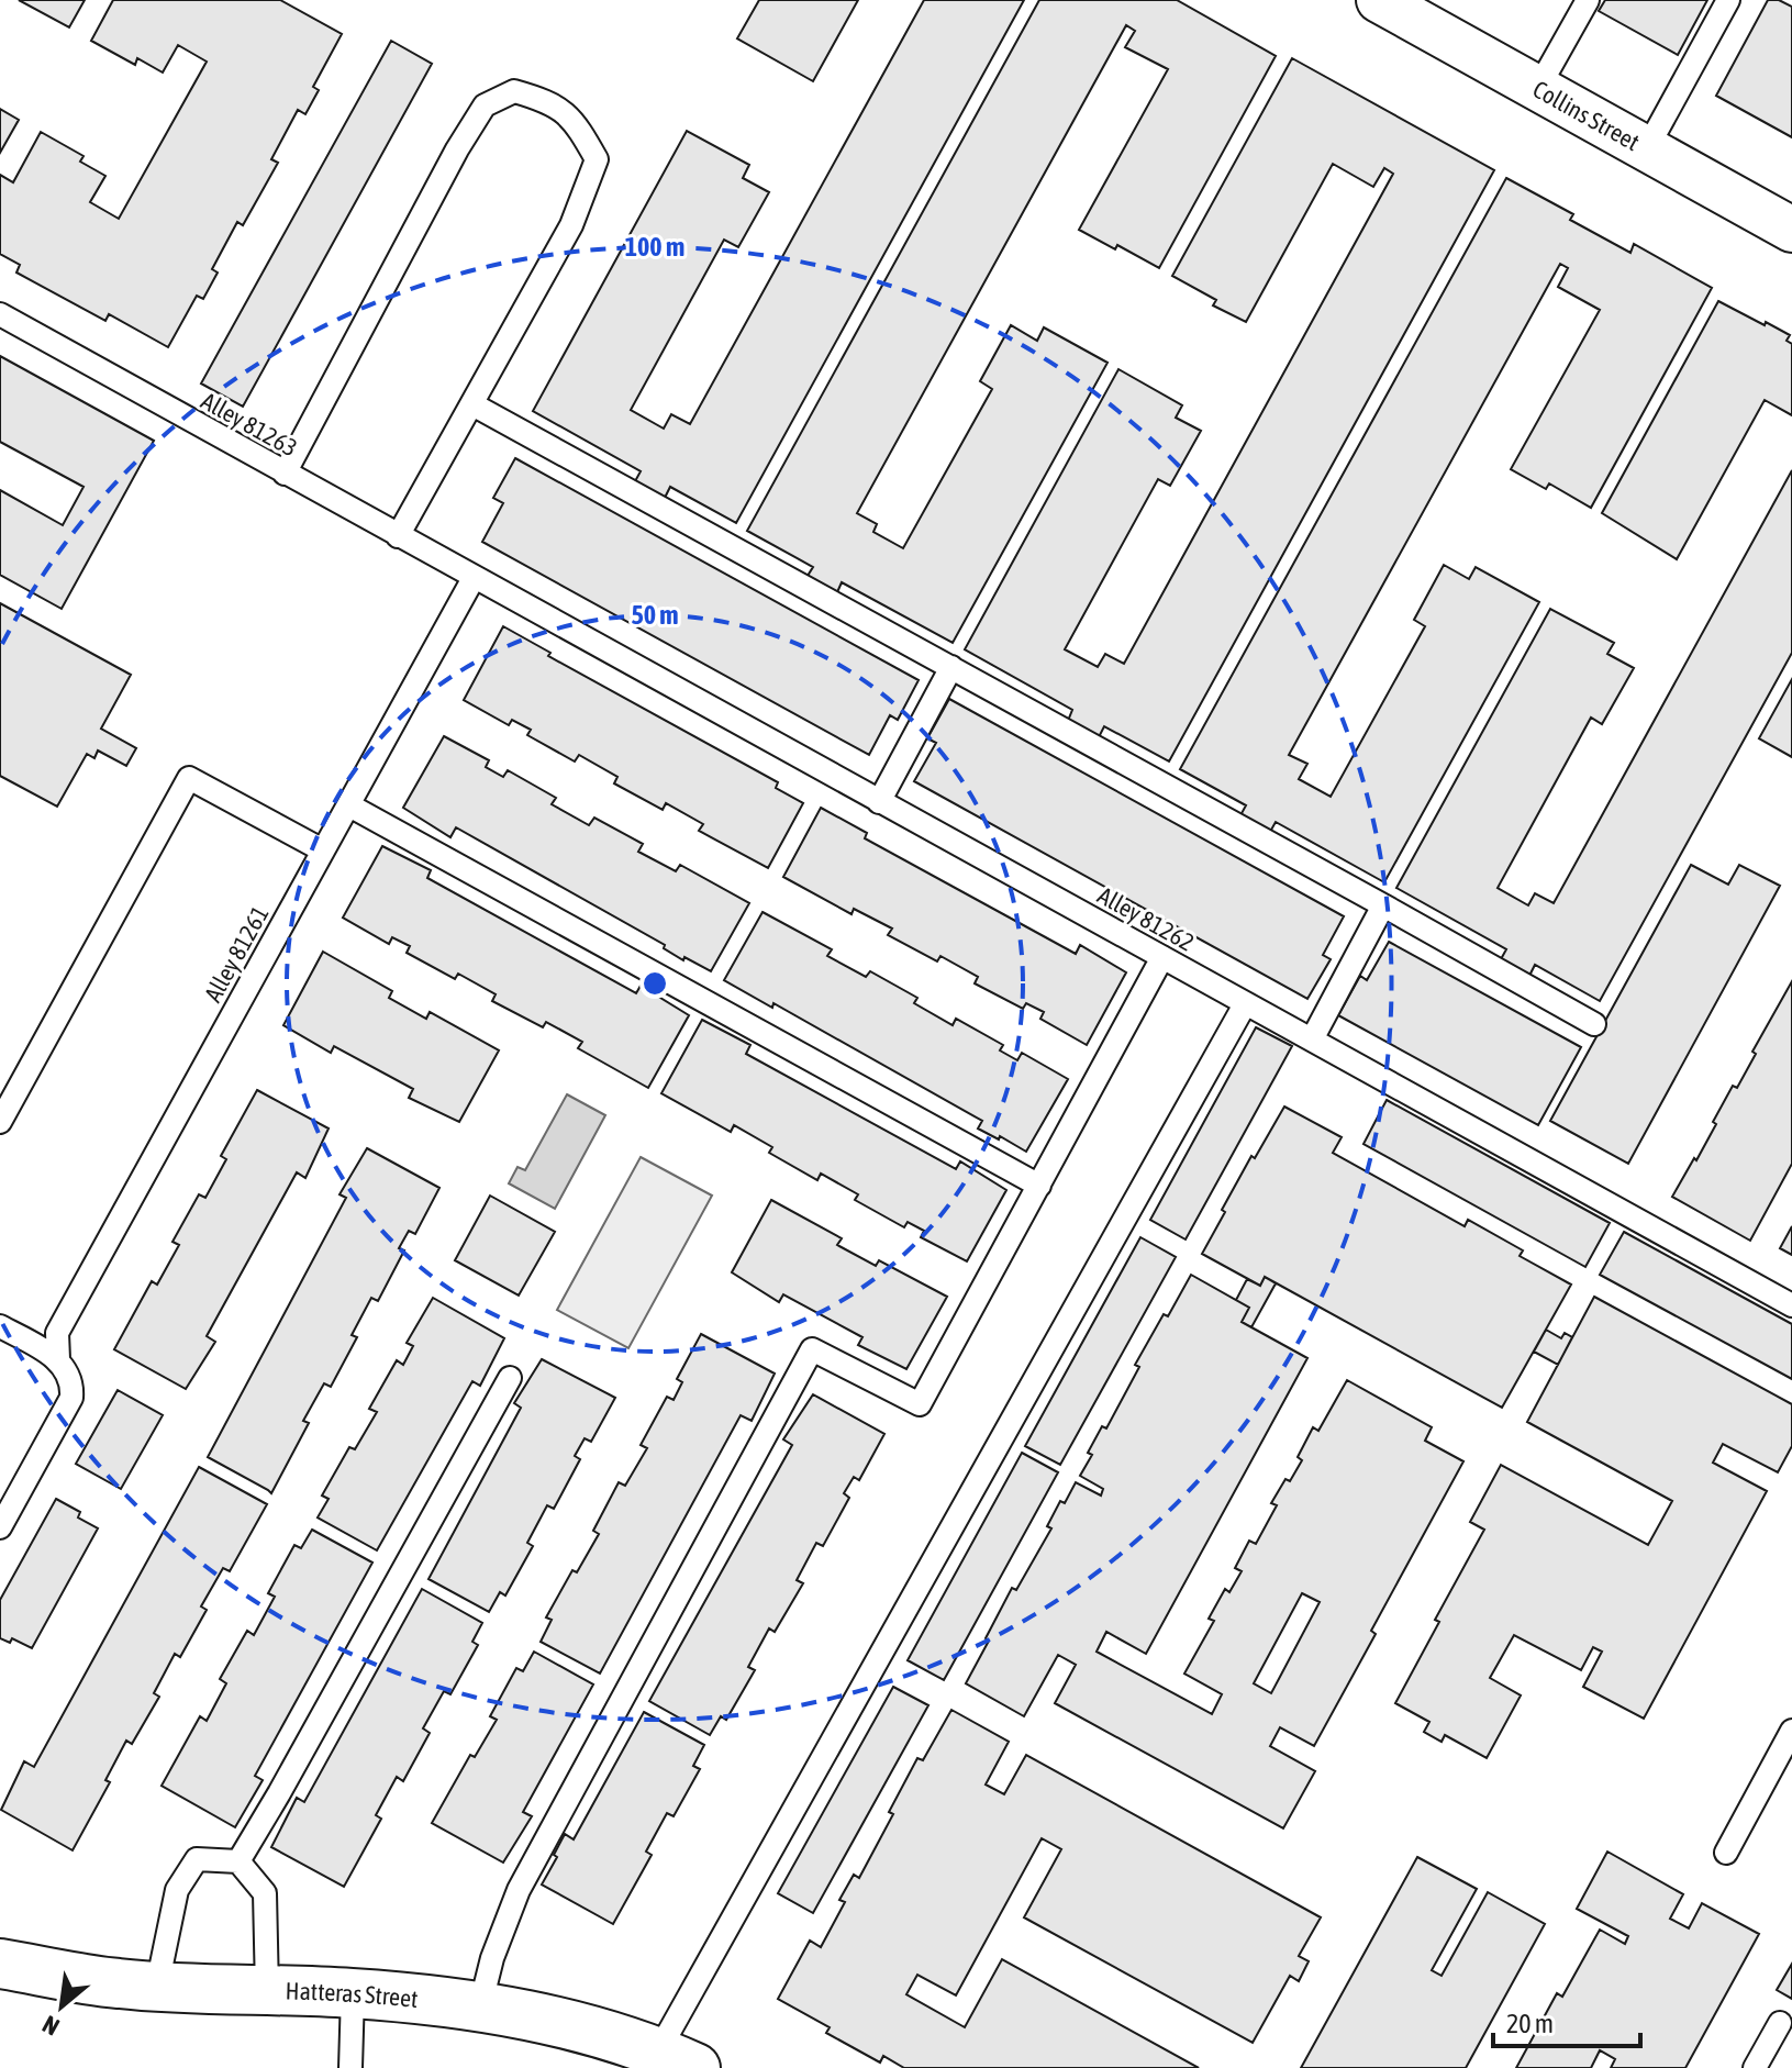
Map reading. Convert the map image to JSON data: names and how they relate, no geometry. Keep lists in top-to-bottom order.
{
  "streets": {
    "street": ["Collins Street", "Hatteras Street"],
    "lane": ["Alley 81263", "Alley 81262", "Alley 81261"]
  },
  "crossings": [
    ["Alley 81263", "Alley 81262"],
    ["Alley 81263", "Alley 81261"],
    ["Alley 81262", "Alley 81261"]
  ],
  "scale_bar": "20 m",
  "north": "bottom left",
  "rings": ["100 m", "50 m"]
}
